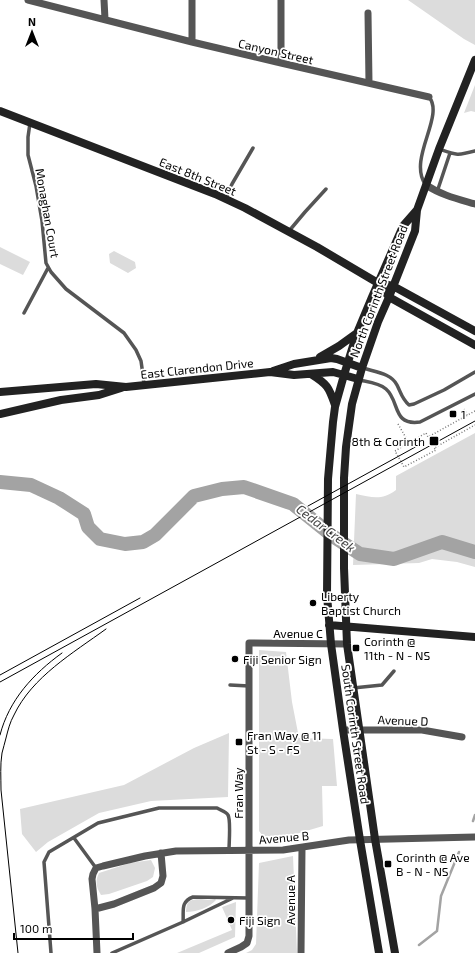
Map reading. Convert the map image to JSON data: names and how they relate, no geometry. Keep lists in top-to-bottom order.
{
  "streets": {
    "main road": [
      "East 8th Street",
      "North Corinth Street Road",
      "East Clarendon Drive",
      "South Corinth Street Road"
    ],
    "street": [
      "Canyon Street",
      "Avenue C",
      "Avenue D",
      "Fran Way",
      "Avenue B",
      "Avenue A"
    ],
    "lane": ["Monaghan Court"]
  },
  "crossings": [
    ["Canyon Street", "North Corinth Street Road"],
    ["East 8th Street", "Monaghan Court"],
    ["East 8th Street", "North Corinth Street Road"],
    ["Monaghan Court", "East Clarendon Drive"],
    ["North Corinth Street Road", "East Clarendon Drive"],
    ["North Corinth Street Road", "South Corinth Street Road"],
    ["East Clarendon Drive", "South Corinth Street Road"],
    ["Avenue C", "South Corinth Street Road"],
    ["Avenue C", "Fran Way"],
    ["Avenue D", "South Corinth Street Road"],
    ["South Corinth Street Road", "Avenue B"],
    ["Fran Way", "Avenue B"],
    ["Avenue B", "Avenue A"]
  ],
  "water": ["Cedar Creek"],
  "places": {
    "transit": [
      "1",
      "8th & Corinth",
      "Corinth @ 11th - N - NS",
      "Fran Way @ 11 St - S - FS",
      "Corinth @ Ave B - N - NS"
    ],
    "other": ["Liberty Baptist Church", "Fiji Senior Sign", "Fiji Sign"]
  },
  "scale_bar": "100 m",
  "north": "top"
}
